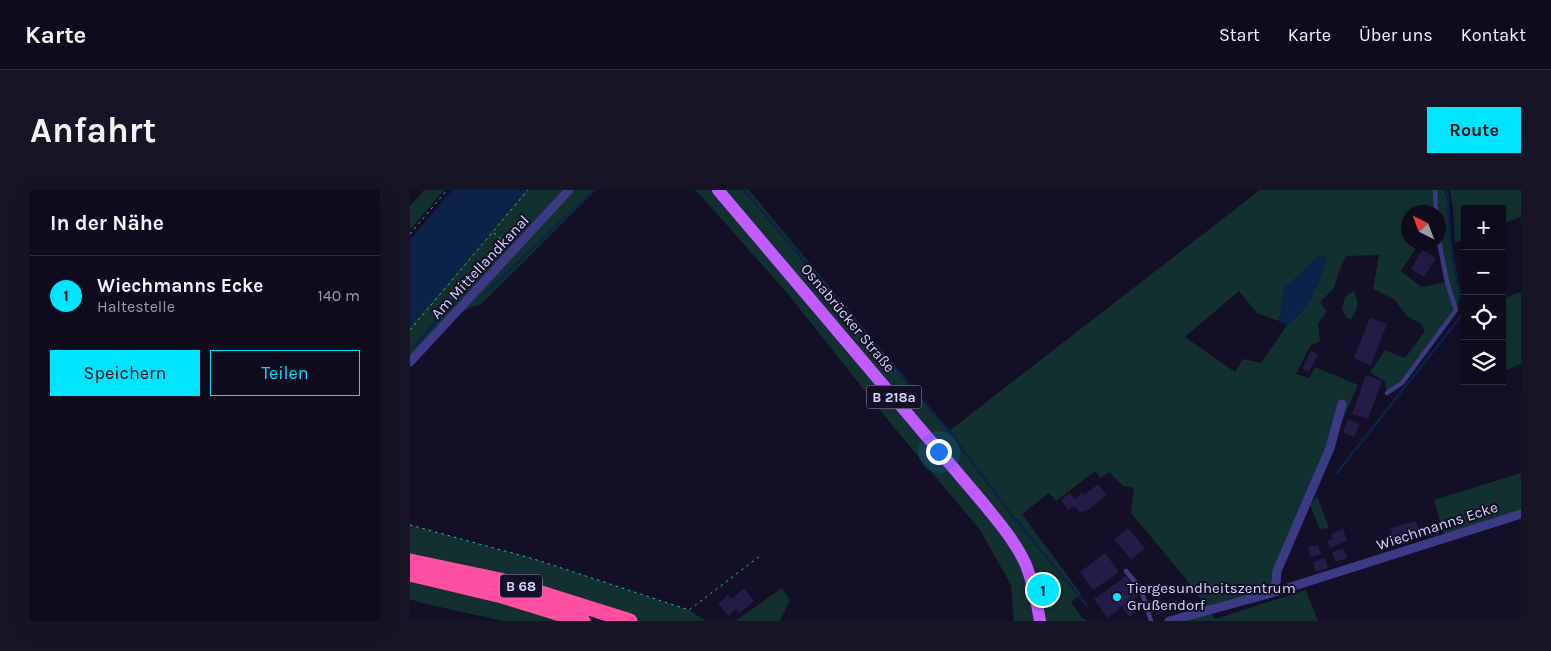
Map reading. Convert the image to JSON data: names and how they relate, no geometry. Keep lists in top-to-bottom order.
{
  "streets": {
    "highway": ["B 68"],
    "main road": ["Osnabrücker Straße", "B 218a"],
    "street": ["Am Mittellandkanal", "Wiechmanns Ecke"]
  },
  "places": ["Tiergesundheitszentrum Grußendorf"],
  "north": "top left",
  "page": {
    "header": "Karte",
    "nav": [
      "Start",
      "Karte",
      "Über uns",
      "Kontakt"
    ],
    "buttons": [
      "Route",
      ["Speichern", "Teilen"]
    ],
    "title": "Anfahrt",
    "heading": "In der Nähe",
    "map_buttons": ["+", "−"],
    "list": [
      {
        "mark": "1",
        "name": "Wiechmanns Ecke",
        "note": "Haltestelle",
        "value": "140 m"
      }
    ],
    "pins": "1"
  }
}
